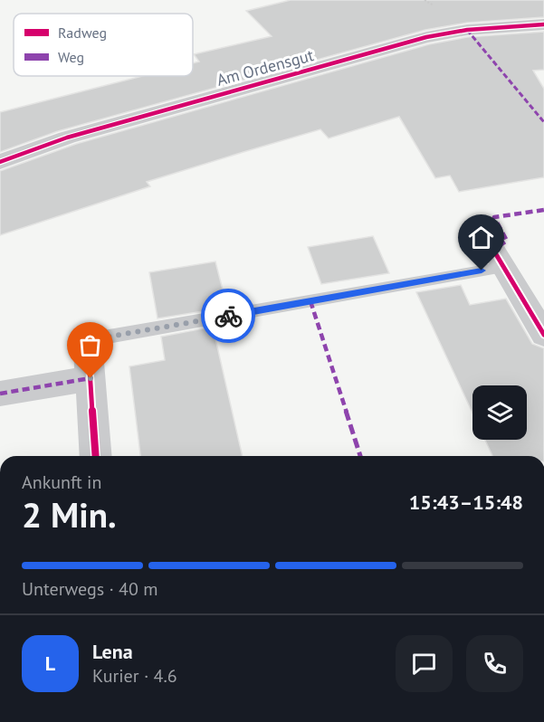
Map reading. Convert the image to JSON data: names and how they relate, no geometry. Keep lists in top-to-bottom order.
{
  "streets": {
    "street": ["Am Ordensgut"]
  },
  "legend": ["Radweg", "Weg"],
  "page": {
    "heading": ["2 Min.", "Ankunft in", "15:43–15:48"],
    "panel": ["Lena", "Kurier · 4.6"],
    "bar": "Unterwegs · 40 m",
    "round": "L"
  }
}
